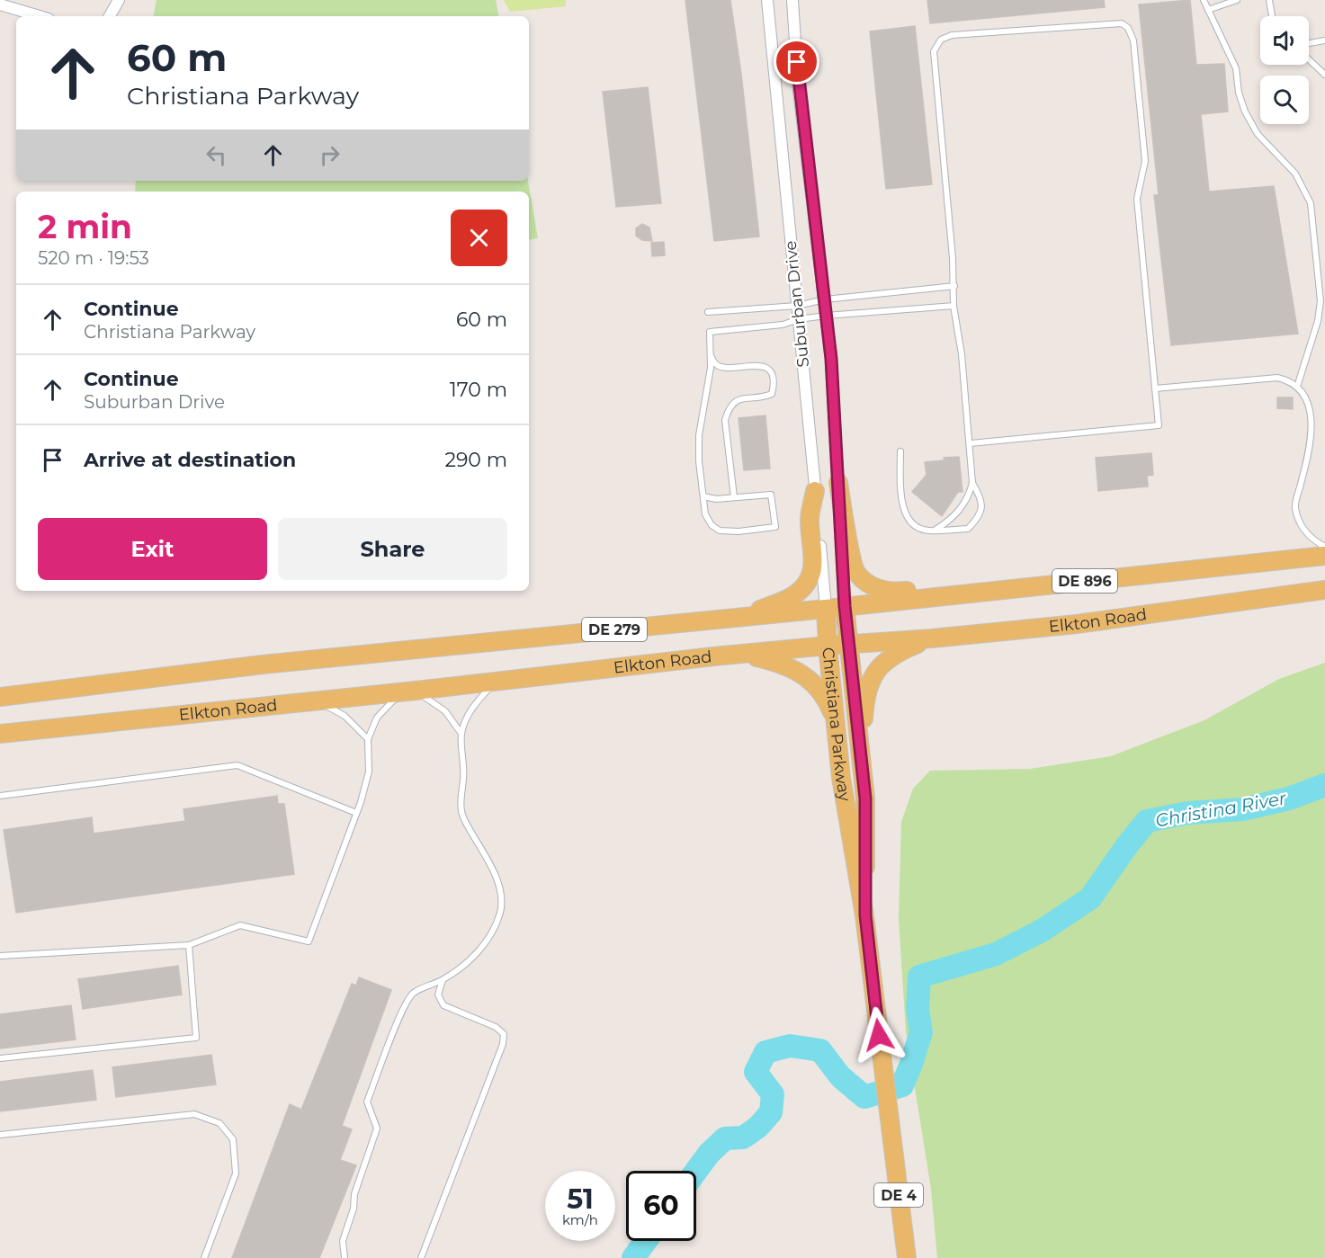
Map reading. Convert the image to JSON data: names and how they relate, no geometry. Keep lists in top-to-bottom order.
{
  "streets": {
    "main road": [
      "DE 896",
      "Elkton Road",
      "DE 279",
      "Christiana Parkway",
      "DE 4"
    ],
    "street": ["Suburban Drive"]
  },
  "crossings": [
    ["Suburban Drive", "DE 896"],
    ["Suburban Drive", "DE 279"],
    ["Suburban Drive", "Christiana Parkway"],
    ["DE 896", "DE 279"],
    ["DE 896", "Christiana Parkway"],
    ["Elkton Road", "Christiana Parkway"],
    ["DE 279", "Christiana Parkway"],
    ["Christiana Parkway", "DE 4"]
  ],
  "water": ["Christina River"],
  "page": {
    "turn": ["60 m", "Christiana Parkway"],
    "heading": ["2 min", "520 m · 19:53"],
    "list": [
      {
        "name": "Continue",
        "note": "Christiana Parkway",
        "value": "60 m"
      },
      {
        "name": "Continue",
        "note": "Suburban Drive",
        "value": "170 m"
      },
      {
        "name": "Arrive at destination",
        "value": "290 m"
      }
    ],
    "buttons": ["Exit", "Share"],
    "speed": "51 km/h",
    "limit": "60"
  }
}
